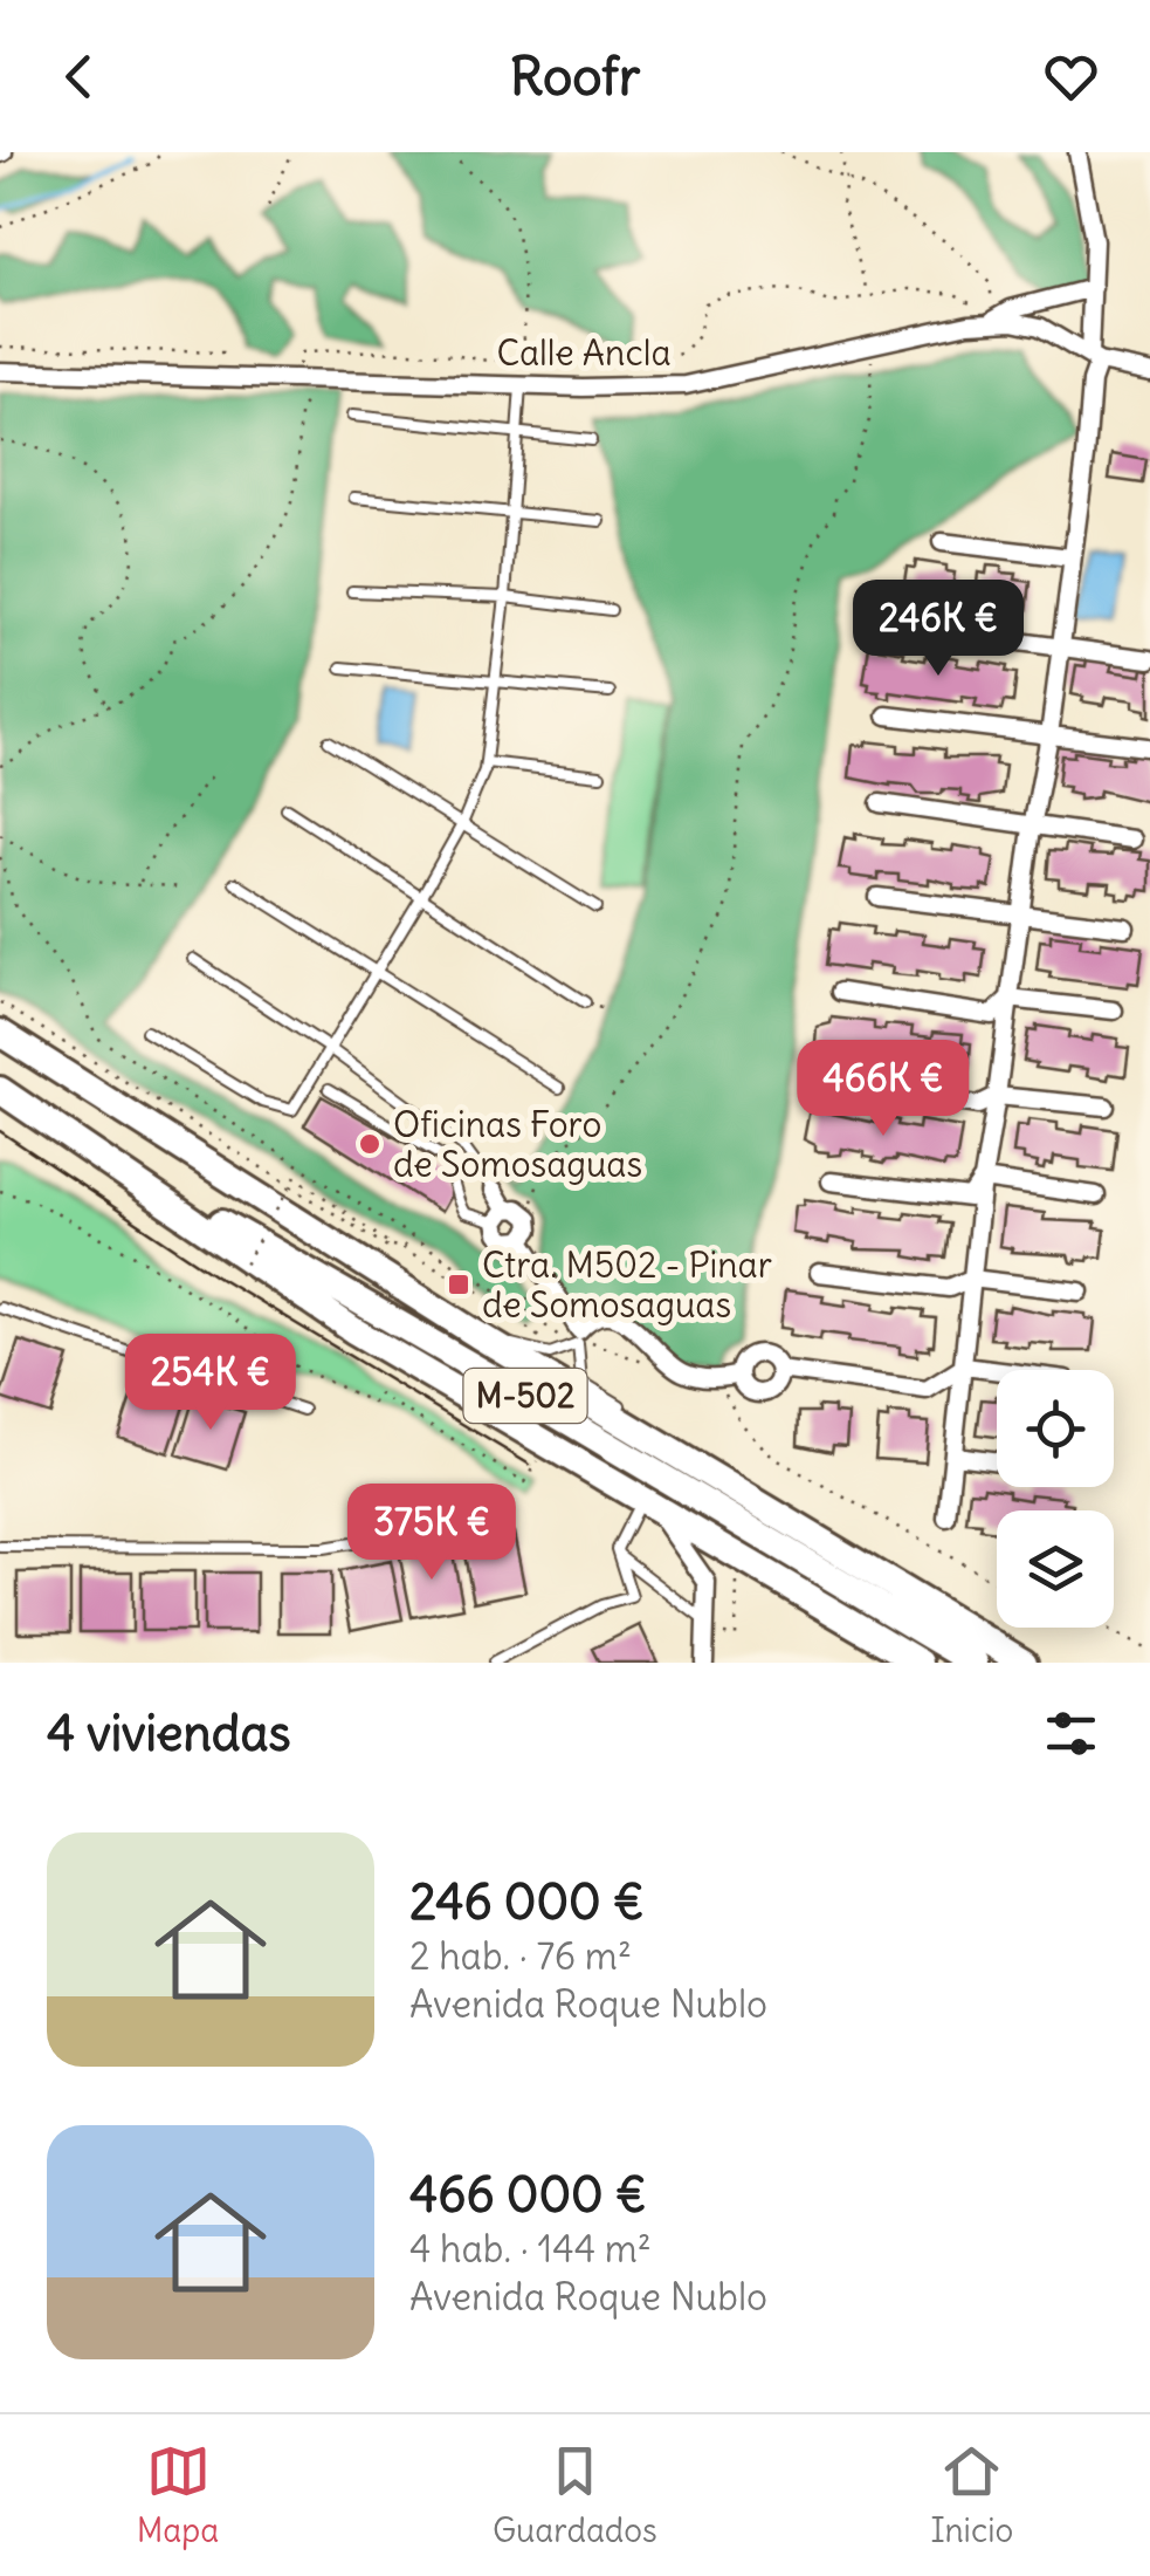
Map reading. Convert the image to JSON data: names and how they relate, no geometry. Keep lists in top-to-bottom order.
{
  "streets": {
    "highway": ["M-502"],
    "street": ["Calle Ancla"]
  },
  "places": {
    "other": ["Oficinas Foro de Somosaguas"],
    "transit": ["Ctra. M502 - Pinar de Somosaguas"]
  },
  "page": {
    "header": "Roofr",
    "price": [
      "246K €",
      "466K €",
      "254K €",
      "375K €"
    ],
    "heading": "4 viviendas",
    "list": [
      {
        "name": "246 000 €",
        "note": "2 hab. · 76 m² · Avenida Roque Nublo"
      },
      {
        "name": "466 000 €",
        "note": "4 hab. · 144 m² · Avenida Roque Nublo"
      }
    ],
    "tabs": ["Mapa", "Guardados", "Inicio"]
  }
}
